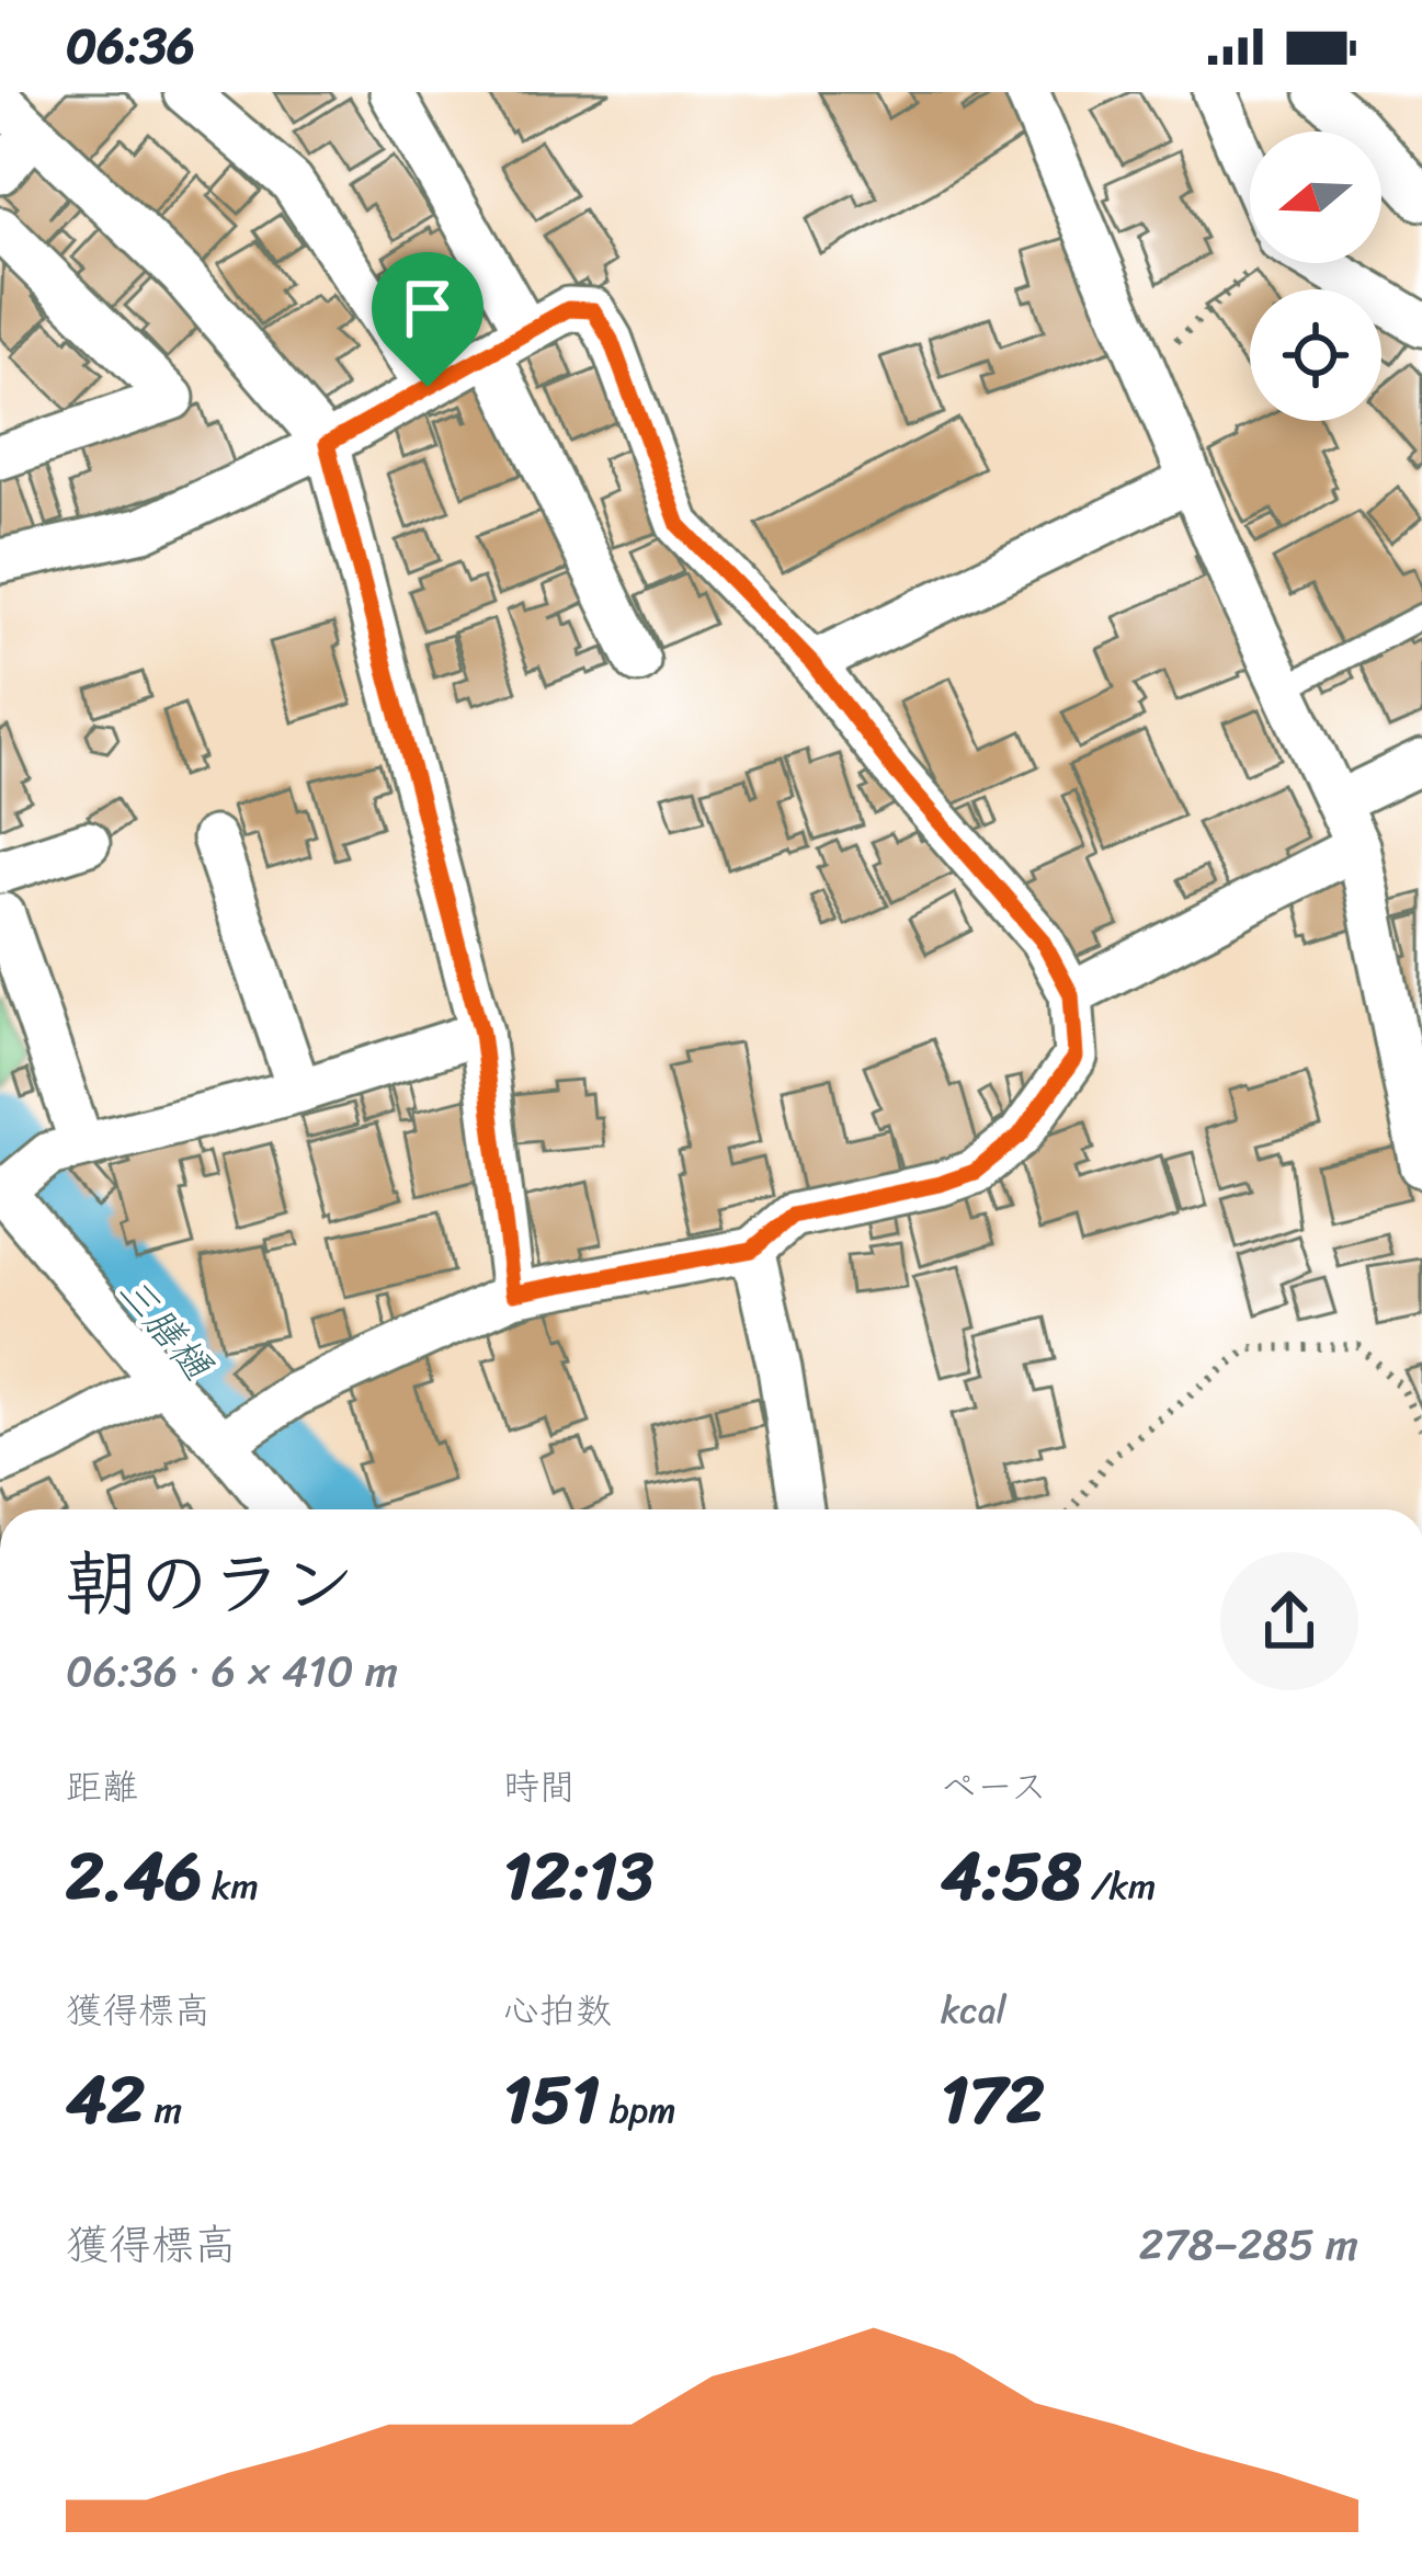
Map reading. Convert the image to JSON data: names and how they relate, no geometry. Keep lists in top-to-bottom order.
{
  "water": ["三膳樋"],
  "north": "left",
  "page": {
    "status": "06:36",
    "heading": ["朝のラン", "06:36 · 6 × 410 m"],
    "stats": [
      ["距離", "2.46 km"],
      ["時間", "12:13"],
      ["ペース", "4:58 /km"],
      ["獲得標高", "42 m"],
      ["心拍数", "151 bpm"],
      ["kcal", "172"]
    ],
    "chart": ["獲得標高", "278–285 m"]
  }
}
